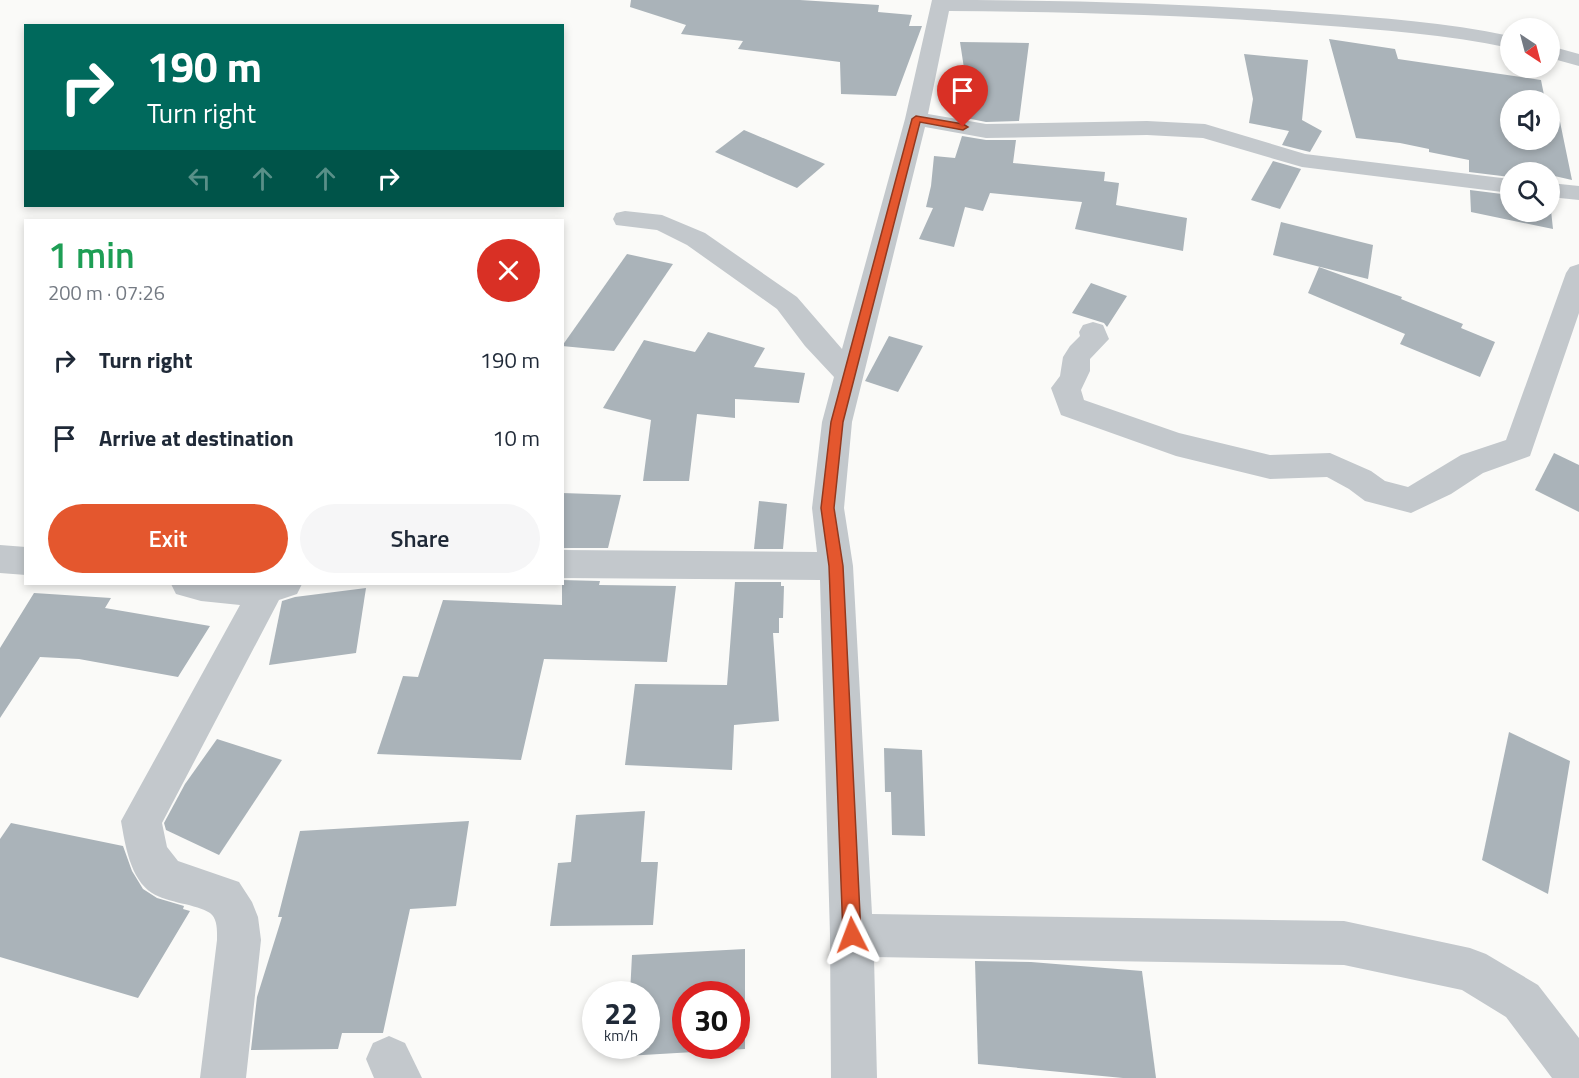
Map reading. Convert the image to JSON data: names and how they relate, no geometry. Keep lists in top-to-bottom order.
{
  "north": "bottom right",
  "page": {
    "turn": ["190 m", "Turn right"],
    "heading": ["1 min", "200 m · 07:26"],
    "list": [
      {
        "name": "Turn right",
        "value": "190 m"
      },
      {
        "name": "Arrive at destination",
        "value": "10 m"
      }
    ],
    "buttons": ["Exit", "Share"],
    "speed": "22 km/h",
    "limit": "30"
  }
}
